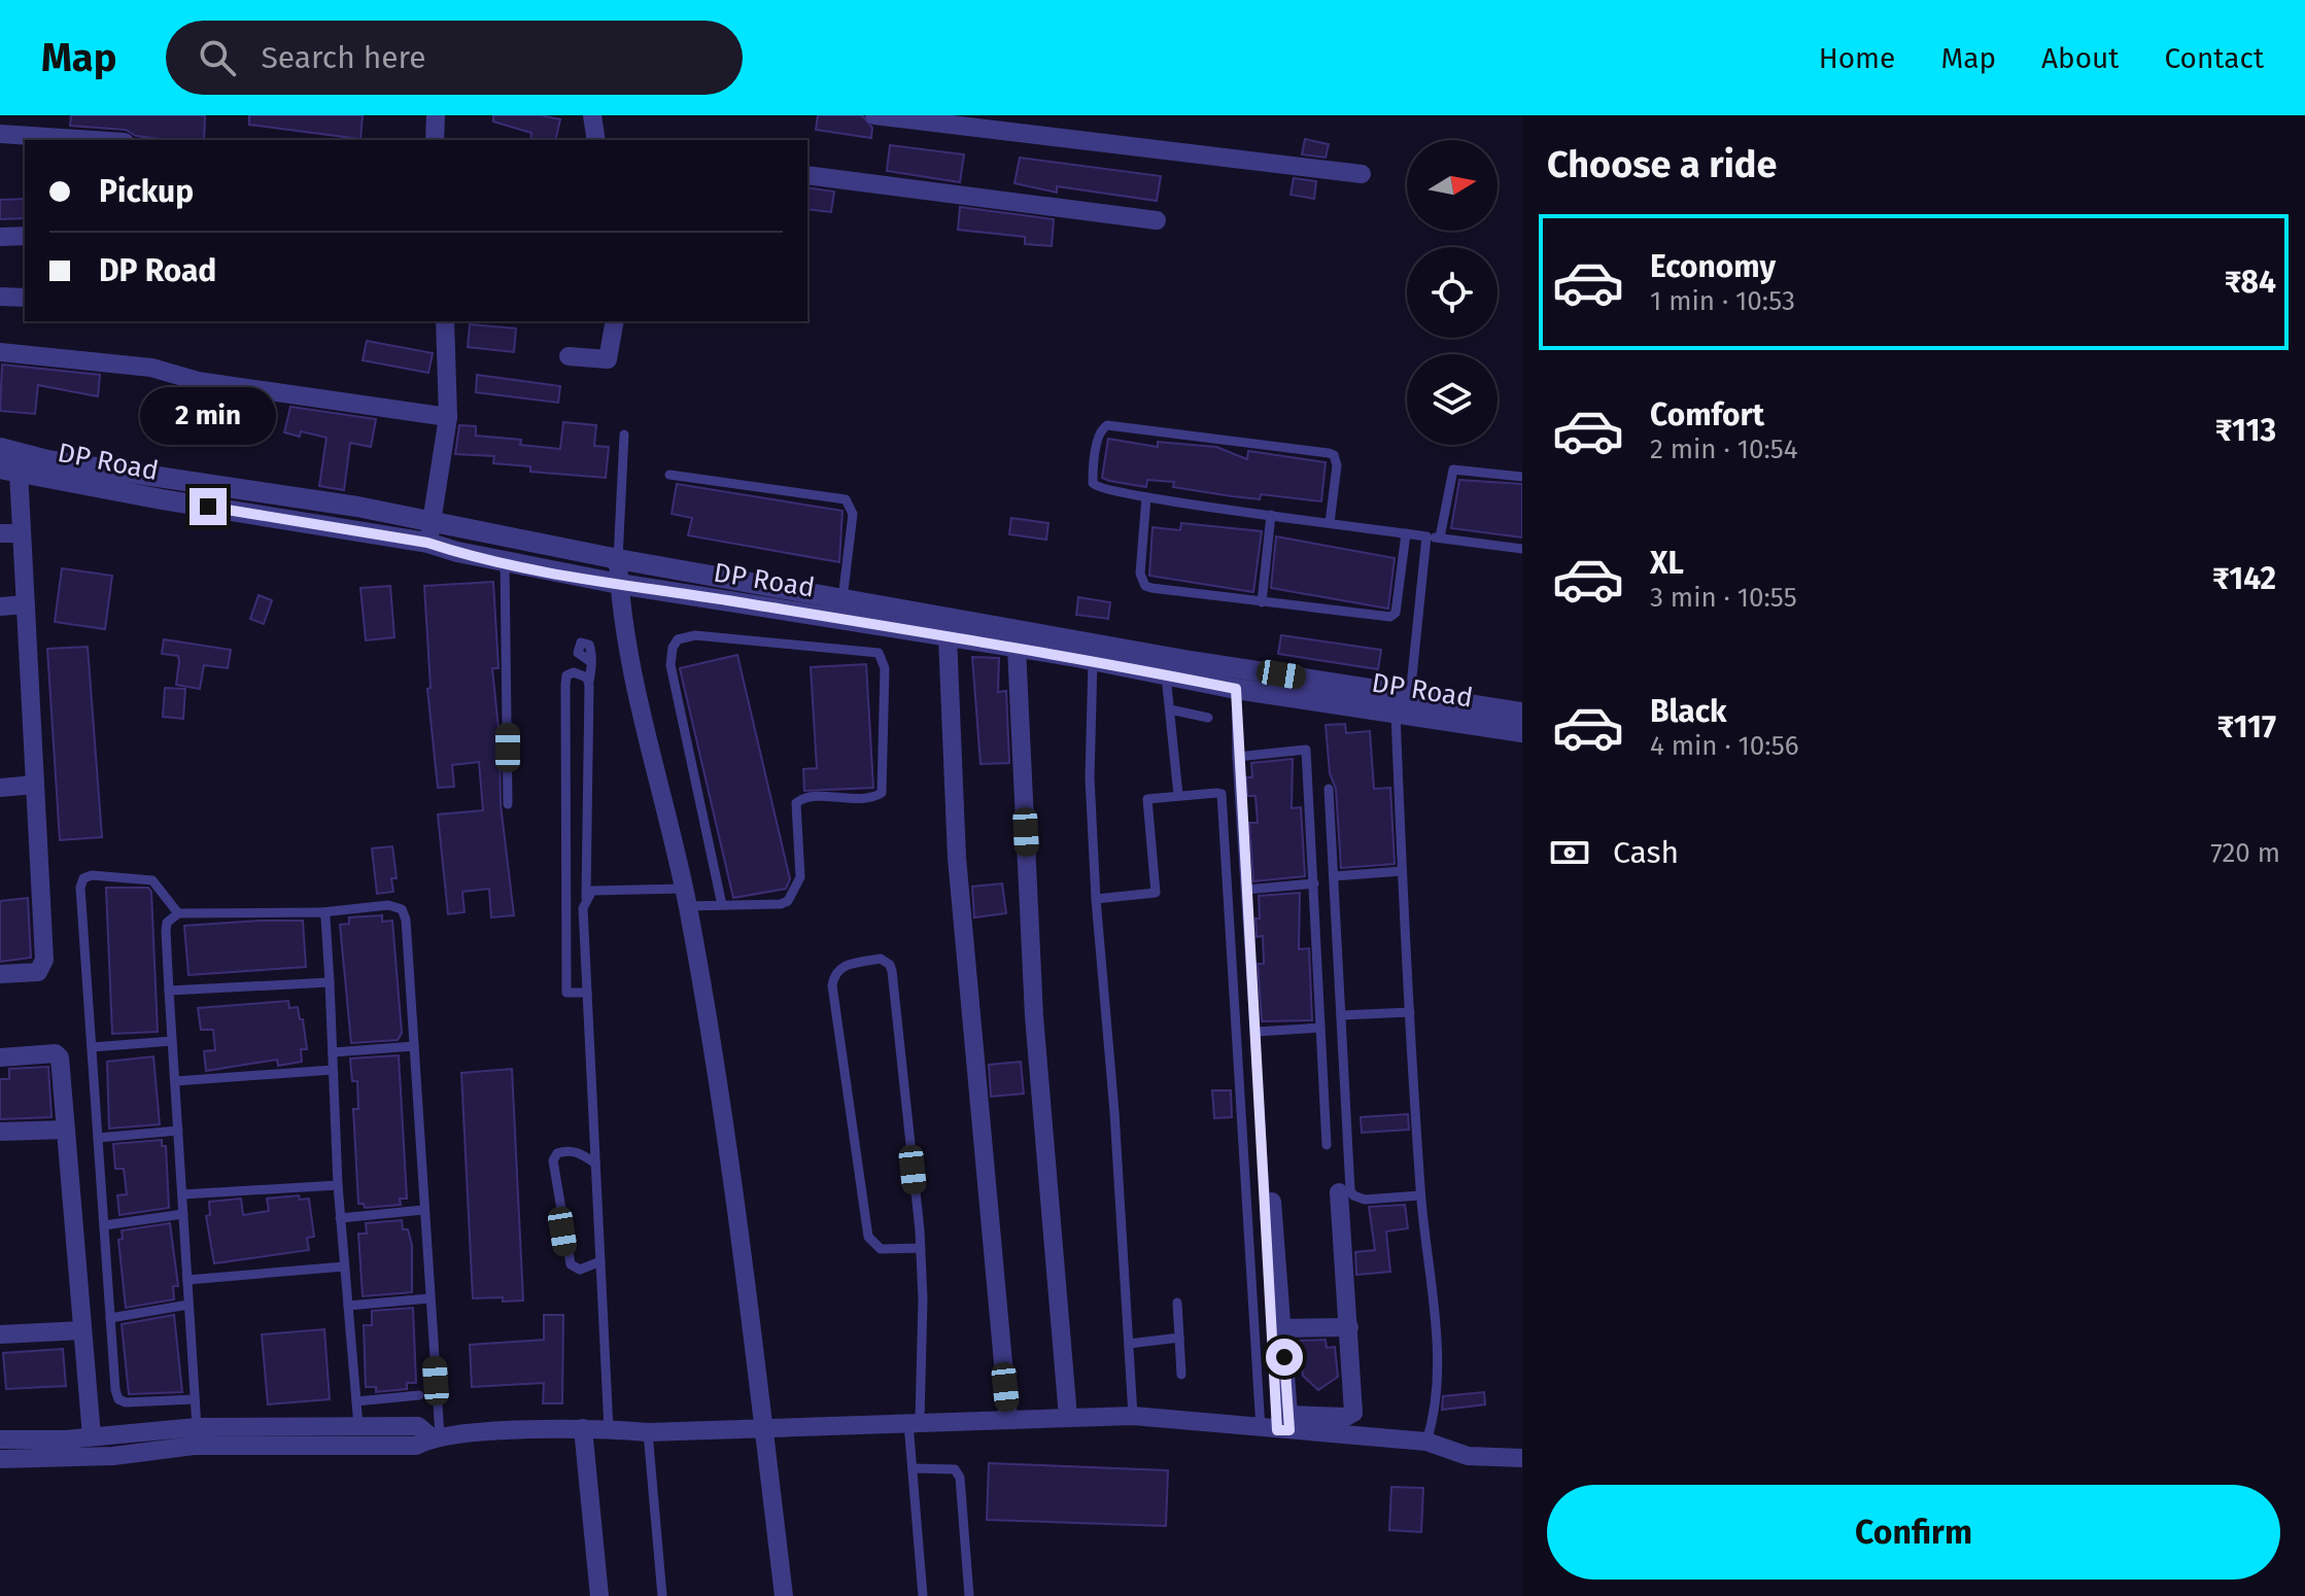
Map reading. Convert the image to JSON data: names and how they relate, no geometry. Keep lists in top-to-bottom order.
{
  "streets": {
    "street": ["DP Road"]
  },
  "north": "right",
  "page": {
    "header": "Map",
    "search": "Search here",
    "nav": [
      "Home",
      "Map",
      "About",
      "Contact"
    ],
    "heading": "Choose a ride",
    "banner": ["Pickup", "DP Road"],
    "list": [
      {
        "name": "Economy",
        "note": "1 min · 10:53",
        "value": "₹84"
      },
      {
        "name": "Comfort",
        "note": "2 min · 10:54",
        "value": "₹113"
      },
      {
        "name": "XL",
        "note": "3 min · 10:55",
        "value": "₹142"
      },
      {
        "name": "Black",
        "note": "4 min · 10:56",
        "value": "₹117"
      }
    ],
    "bubble": "2 min",
    "pay": ["Cash", "720 m"],
    "buttons": "Confirm"
  }
}
